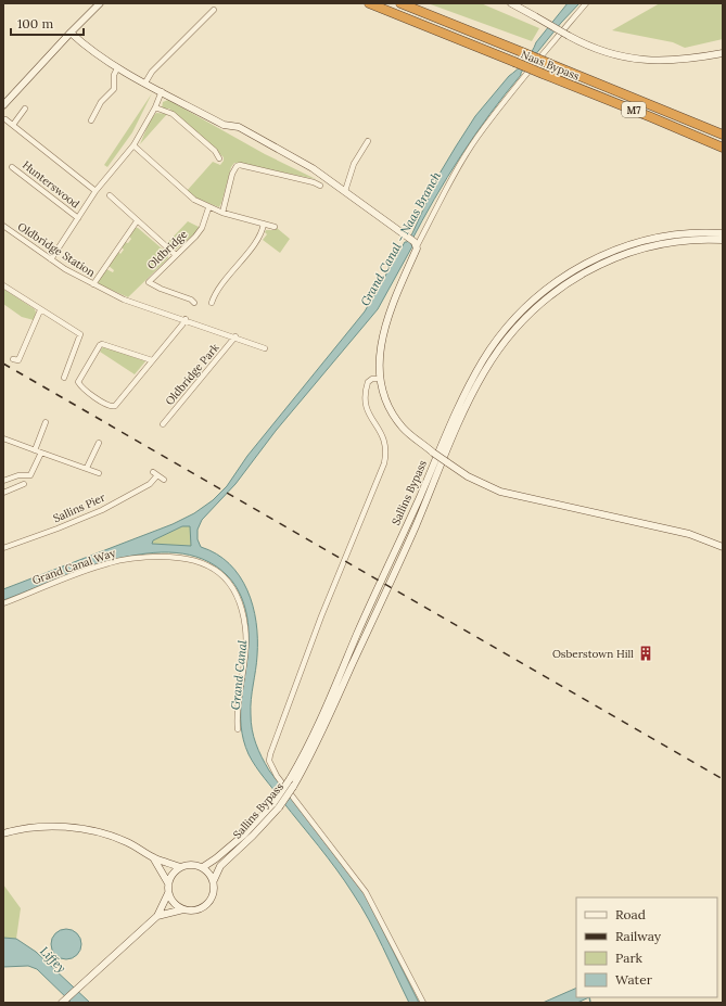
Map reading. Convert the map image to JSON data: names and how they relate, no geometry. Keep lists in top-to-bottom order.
{
  "streets": {
    "highway": ["Naas Bypass", "M7"],
    "main road": ["Sallins Bypass"],
    "street": [
      "Hunterswood",
      "Oldbridge Station",
      "Oldbridge",
      "Oldbridge Park",
      "Sallins Pier",
      "Grand Canal Way"
    ]
  },
  "crossings": [
    ["Oldbridge Station", "Oldbridge Park"]
  ],
  "water": ["Grand Canal - Naas Branch", "Grand Canal", "Liffey"],
  "places": {
    "building": ["Osberstown Hill"]
  },
  "legend": [
    "Road",
    "Railway",
    "Park",
    "Water"
  ],
  "scale_bar": "100 m"
}
